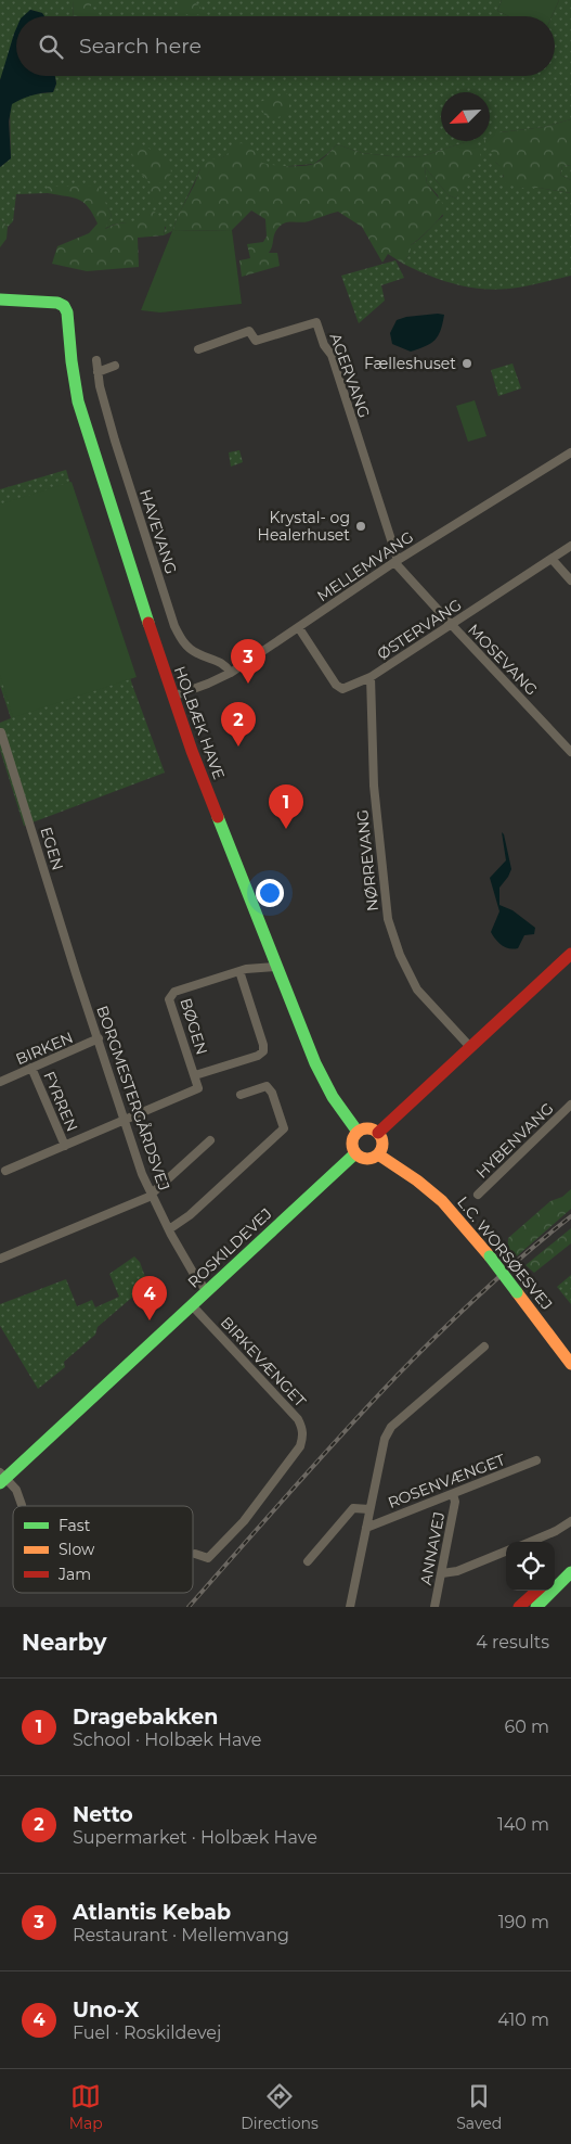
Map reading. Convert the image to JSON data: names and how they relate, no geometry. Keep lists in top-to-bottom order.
{
  "streets": {
    "street": [
      "AGERVANG",
      "HAVEVANG",
      "MELLEMVANG",
      "ØSTERVANG",
      "MOSEVANG",
      "HOLBÆK HAVE",
      "EGEN",
      "NØRREVANG",
      "BØGEN",
      "BIRKEN",
      "BORGMESTERGÅRDSVEJ",
      "FYRREN",
      "HYBENVANG",
      "ROSKILDEVEJ",
      "L.C. WORSØESVEJ",
      "BIRKEVÆNGET",
      "ROSENVÆNGET",
      "ANNAVEJ"
    ]
  },
  "crossings": [
    ["AGERVANG", "MELLEMVANG"],
    ["AGERVANG", "MOSEVANG"],
    ["HAVEVANG", "MELLEMVANG"],
    ["MELLEMVANG", "ØSTERVANG"],
    ["MELLEMVANG", "MOSEVANG"],
    ["MELLEMVANG", "HOLBÆK HAVE"],
    ["ØSTERVANG", "MOSEVANG"],
    ["ØSTERVANG", "NØRREVANG"],
    ["HOLBÆK HAVE", "BØGEN"],
    ["HOLBÆK HAVE", "ROSKILDEVEJ"],
    ["HOLBÆK HAVE", "L.C. WORSØESVEJ"],
    ["EGEN", "BORGMESTERGÅRDSVEJ"],
    ["BØGEN", "BORGMESTERGÅRDSVEJ"],
    ["BØGEN", "FYRREN"],
    ["BIRKEN", "BORGMESTERGÅRDSVEJ"],
    ["BIRKEN", "FYRREN"],
    ["BORGMESTERGÅRDSVEJ", "FYRREN"],
    ["BORGMESTERGÅRDSVEJ", "ROSKILDEVEJ"],
    ["ROSKILDEVEJ", "L.C. WORSØESVEJ"],
    ["ROSKILDEVEJ", "BIRKEVÆNGET"],
    ["ROSENVÆNGET", "ANNAVEJ"]
  ],
  "places": ["Fælleshuset", "Krystal- og Healerhuset"],
  "legend": ["Fast", "Slow", "Jam"],
  "north": "bottom left",
  "page": {
    "search": "Search here",
    "pins": [
      "3",
      "2",
      "1",
      "4"
    ],
    "heading": ["Nearby", "4 results"],
    "list": [
      {
        "mark": "1",
        "name": "Dragebakken",
        "note": "School · Holbæk Have",
        "value": "60 m"
      },
      {
        "mark": "2",
        "name": "Netto",
        "note": "Supermarket · Holbæk Have",
        "value": "140 m"
      },
      {
        "mark": "3",
        "name": "Atlantis Kebab",
        "note": "Restaurant · Mellemvang",
        "value": "190 m"
      },
      {
        "mark": "4",
        "name": "Uno-X",
        "note": "Fuel · Roskildevej",
        "value": "410 m"
      }
    ],
    "nav": ["Map", "Directions", "Saved"]
  }
}
